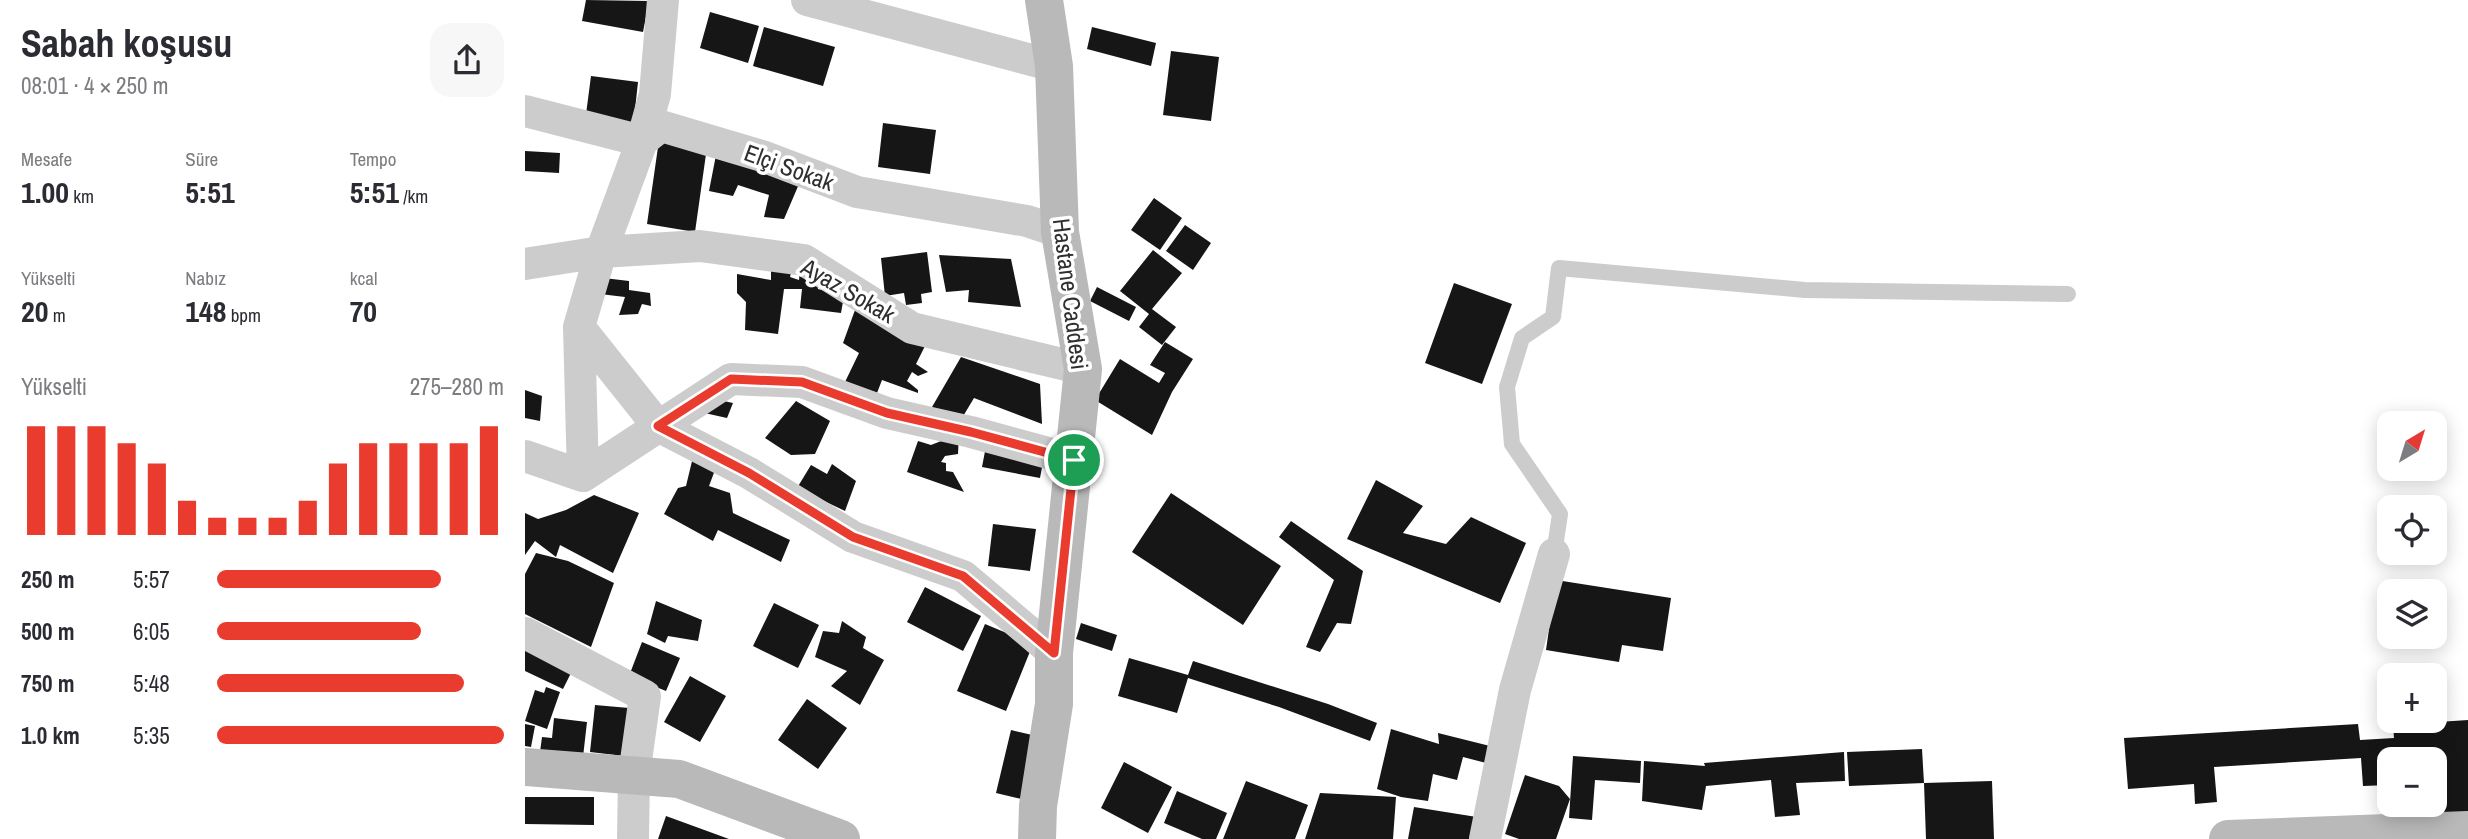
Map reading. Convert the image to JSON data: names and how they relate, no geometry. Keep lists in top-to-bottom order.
{
  "streets": {
    "street": ["Elçi Sokak", "Ayaz Sokak", "Hastane Caddesi"]
  },
  "crossings": [
    ["Elçi Sokak", "Hastane Caddesi"],
    ["Ayaz Sokak", "Hastane Caddesi"]
  ],
  "north": "top right",
  "page": {
    "heading": ["Sabah koşusu", "08:01 · 4 × 250 m"],
    "stats": [
      ["Mesafe", "1.00 km"],
      ["Süre", "5:51"],
      ["Tempo", "5:51 /km"],
      ["Yükselti", "20 m"],
      ["Nabız", "148 bpm"],
      ["kcal", "70"]
    ],
    "chart": ["Yükselti", "275–280 m"],
    "map_buttons": ["+", "−"],
    "list": [
      {
        "name": "250 m",
        "note": "5:57"
      },
      {
        "name": "500 m",
        "note": "6:05"
      },
      {
        "name": "750 m",
        "note": "5:48"
      },
      {
        "name": "1.0 km",
        "note": "5:35"
      }
    ]
  }
}
